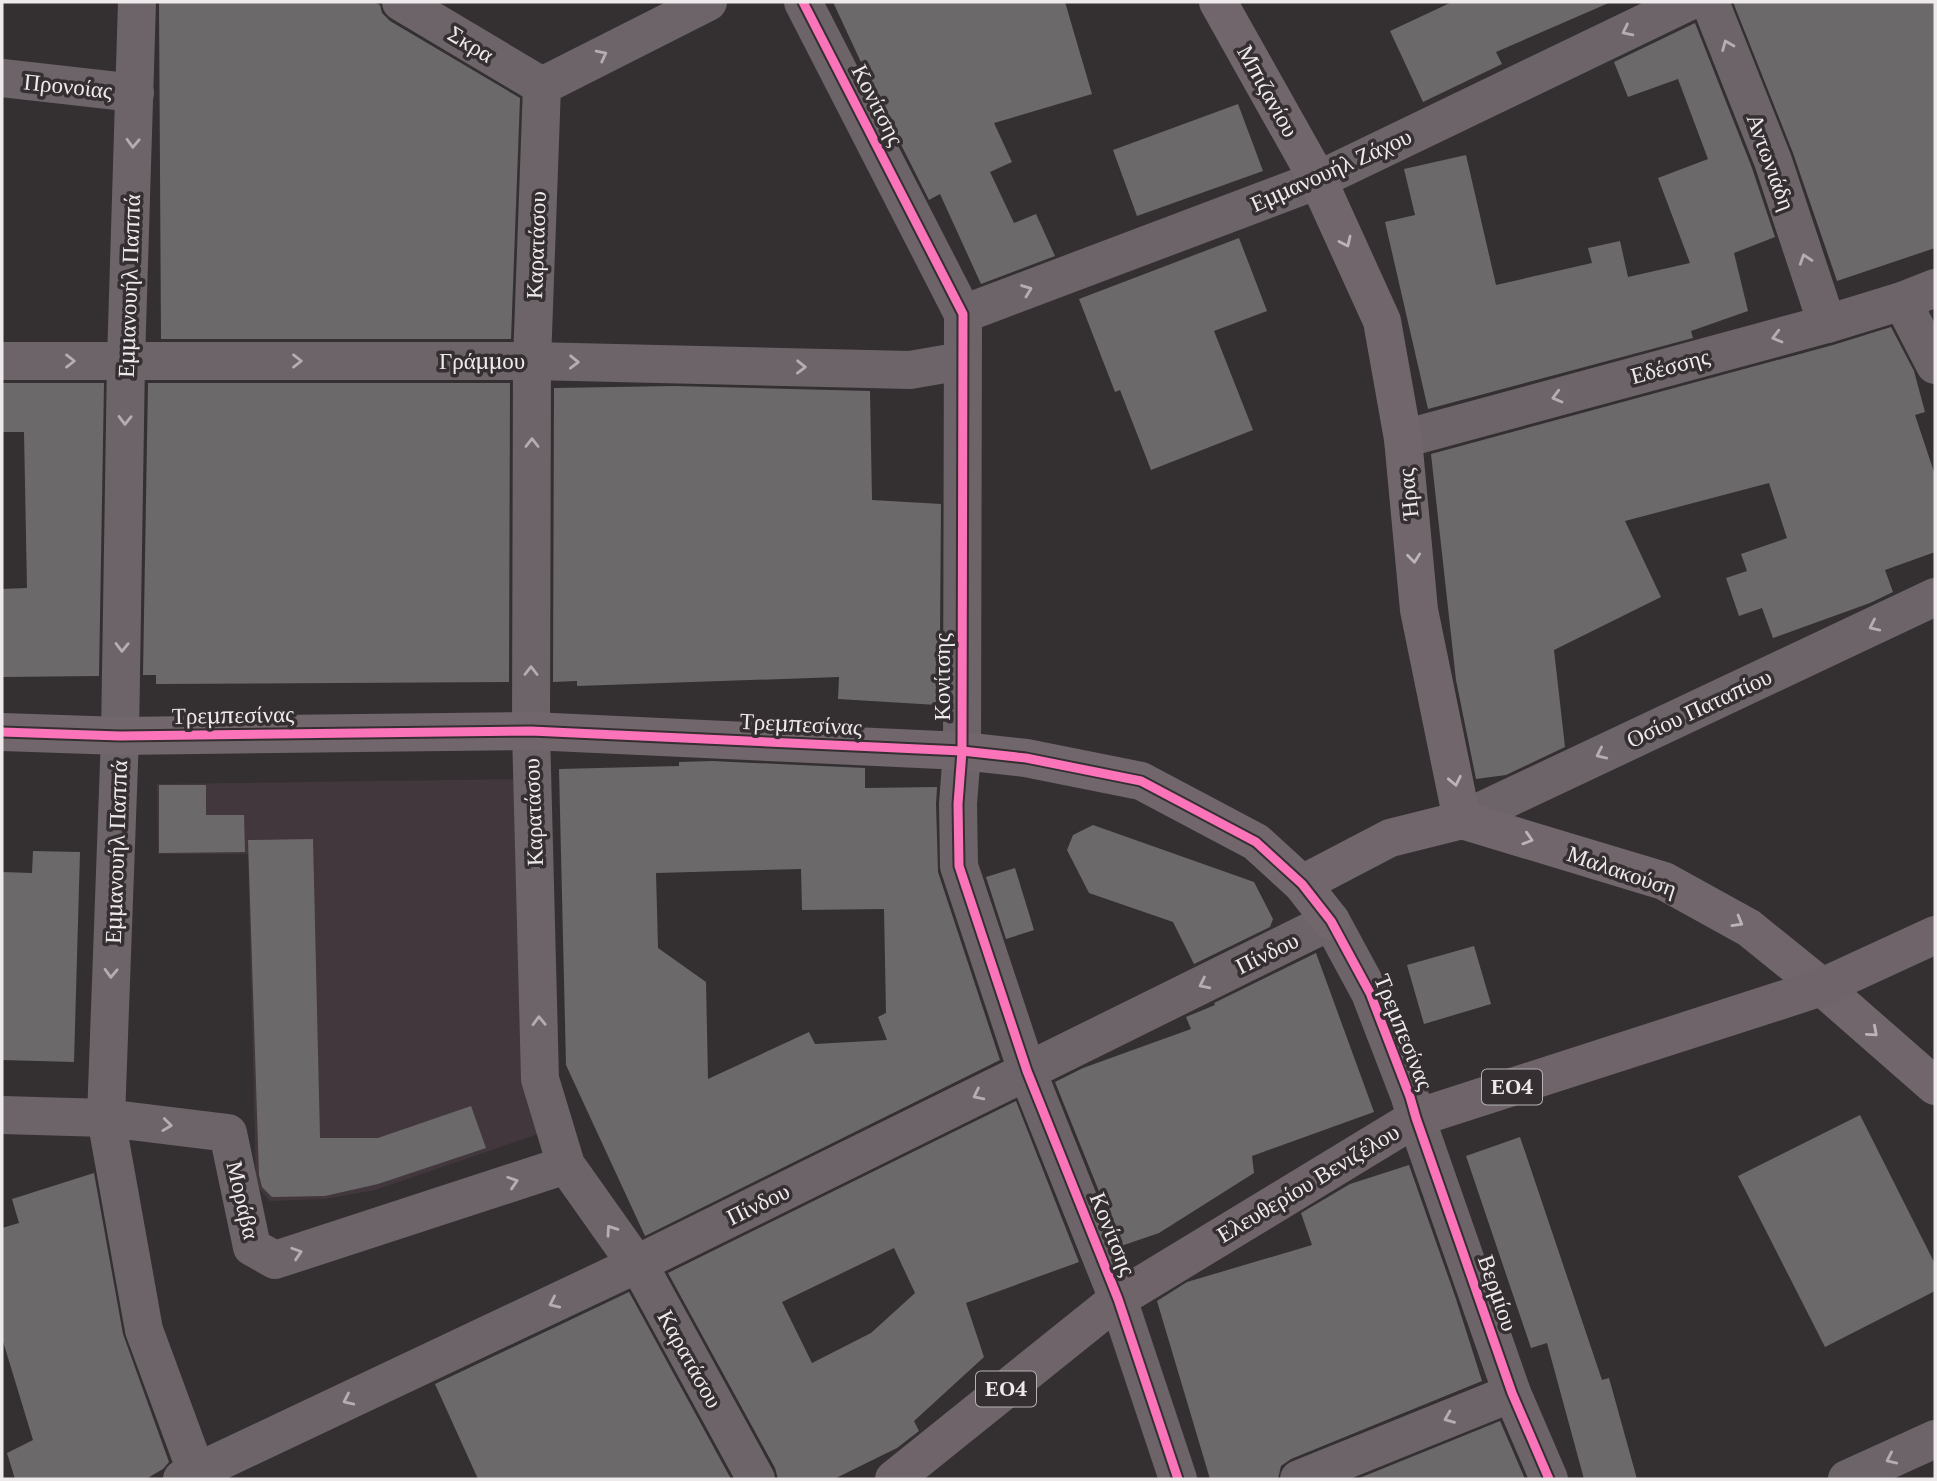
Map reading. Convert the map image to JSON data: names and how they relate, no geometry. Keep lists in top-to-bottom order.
{
  "streets": {
    "main road": ["ΕΟ4", "Ελευθερίου Βενιζέλου"],
    "street": [
      "Σκρα",
      "Προνοίας",
      "Μπιζανίου",
      "Κονίτσης",
      "Αντωνιάδη",
      "Εμμανουήλ Ζάχου",
      "Καρατάσου",
      "Εμμανουήλ Παππά",
      "Γράμμου",
      "Εδέσσης",
      "Ήρας",
      "Οσίου Παταπίου",
      "Τρεμπεσίνας",
      "Μαλακούση",
      "Πίνδου",
      "Μοράβα",
      "Βερμίου"
    ]
  },
  "crossings": [
    ["Σκρα", "Καρατάσου"],
    ["Προνοίας", "Εμμανουήλ Παππά"],
    ["Μπιζανίου", "Εμμανουήλ Ζάχου"],
    ["Μπιζανίου", "Ήρας"],
    ["Κονίτσης", "Εμμανουήλ Ζάχου"],
    ["Κονίτσης", "Γράμμου"],
    ["Κονίτσης", "Τρεμπεσίνας"],
    ["Κονίτσης", "Πίνδου"],
    ["Κονίτσης", "Ελευθερίου Βενιζέλου"],
    ["Αντωνιάδη", "Εδέσσης"],
    ["Εμμανουήλ Ζάχου", "Ήρας"],
    ["Καρατάσου", "Γράμμου"],
    ["Καρατάσου", "Τρεμπεσίνας"],
    ["Καρατάσου", "Πίνδου"],
    ["Καρατάσου", "Μοράβα"],
    ["Εμμανουήλ Παππά", "Γράμμου"],
    ["Εμμανουήλ Παππά", "Τρεμπεσίνας"],
    ["Εμμανουήλ Παππά", "Πίνδου"],
    ["Εμμανουήλ Παππά", "Μοράβα"],
    ["Εδέσσης", "Ήρας"],
    ["Ήρας", "Οσίου Παταπίου"],
    ["Ήρας", "Μαλακούση"],
    ["Οσίου Παταπίου", "Μαλακούση"],
    ["Τρεμπεσίνας", "Πίνδου"],
    ["Τρεμπεσίνας", "Ελευθερίου Βενιζέλου"],
    ["Τρεμπεσίνας", "Βερμίου"],
    ["Μαλακούση", "Ελευθερίου Βενιζέλου"],
    ["Ελευθερίου Βενιζέλου", "Βερμίου"]
  ],
  "one_way": [
    "Αντωνιάδη",
    "Καρατάσου",
    "Εμμανουήλ Παππά",
    "Γράμμου",
    "Εδέσσης",
    "Ήρας",
    "Οσίου Παταπίου",
    "Μαλακούση",
    "Πίνδου",
    "Μοράβα"
  ]
}
